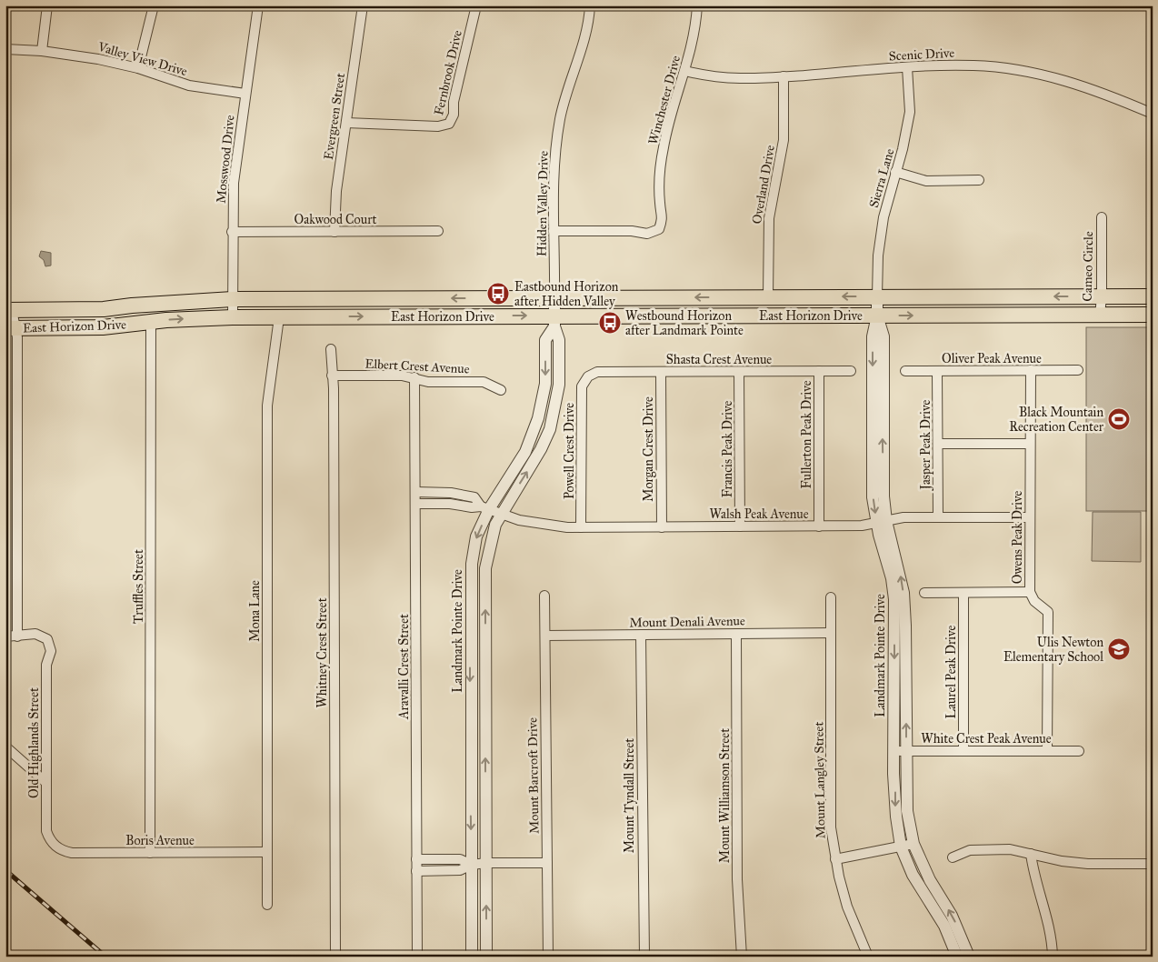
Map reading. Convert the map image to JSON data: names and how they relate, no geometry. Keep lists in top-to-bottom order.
{
  "streets": {
    "main road": ["East Horizon Drive"],
    "street": [
      "Scenic Drive",
      "Valley View Drive",
      "Fernbrook Drive",
      "Winchester Drive",
      "Evergreen Street",
      "Mosswood Drive",
      "Sierra Lane",
      "Overland Drive",
      "Hidden Valley Drive",
      "Oakwood Court",
      "Cameo Circle",
      "Oliver Peak Avenue",
      "Shasta Crest Avenue",
      "Elbert Crest Avenue",
      "Fullerton Peak Drive",
      "Jasper Peak Drive",
      "Morgan Crest Drive",
      "Francis Peak Drive",
      "Powell Crest Drive",
      "Walsh Peak Avenue",
      "Owens Peak Drive",
      "Truffles Street",
      "Mona Lane",
      "Mount Denali Avenue",
      "Landmark Pointe Drive",
      "Whitney Crest Street",
      "Aravalli Crest Street",
      "Laurel Peak Drive",
      "White Crest Peak Avenue",
      "Old Highlands Street",
      "Mount Barcroft Drive",
      "Mount Langley Street",
      "Mount Tyndall Street",
      "Mount Williamson Street",
      "Boris Avenue"
    ]
  },
  "crossings": [
    ["Scenic Drive", "Winchester Drive"],
    ["Scenic Drive", "Sierra Lane"],
    ["Scenic Drive", "Overland Drive"],
    ["Valley View Drive", "Mosswood Drive"],
    ["Fernbrook Drive", "Evergreen Street"],
    ["Winchester Drive", "Hidden Valley Drive"],
    ["Evergreen Street", "Oakwood Court"],
    ["Mosswood Drive", "Oakwood Court"],
    ["Mosswood Drive", "East Horizon Drive"],
    ["Sierra Lane", "East Horizon Drive"],
    ["Sierra Lane", "Landmark Pointe Drive"],
    ["Overland Drive", "East Horizon Drive"],
    ["Hidden Valley Drive", "East Horizon Drive"],
    ["Hidden Valley Drive", "Landmark Pointe Drive"],
    ["Cameo Circle", "East Horizon Drive"],
    ["East Horizon Drive", "Truffles Street"],
    ["East Horizon Drive", "Mona Lane"],
    ["East Horizon Drive", "Landmark Pointe Drive"],
    ["Oliver Peak Avenue", "Jasper Peak Drive"],
    ["Oliver Peak Avenue", "Owens Peak Drive"],
    ["Shasta Crest Avenue", "Fullerton Peak Drive"],
    ["Shasta Crest Avenue", "Morgan Crest Drive"],
    ["Shasta Crest Avenue", "Francis Peak Drive"],
    ["Shasta Crest Avenue", "Powell Crest Drive"],
    ["Elbert Crest Avenue", "Whitney Crest Street"],
    ["Elbert Crest Avenue", "Aravalli Crest Street"],
    ["Fullerton Peak Drive", "Walsh Peak Avenue"],
    ["Jasper Peak Drive", "Walsh Peak Avenue"],
    ["Morgan Crest Drive", "Walsh Peak Avenue"],
    ["Francis Peak Drive", "Walsh Peak Avenue"],
    ["Powell Crest Drive", "Walsh Peak Avenue"],
    ["Walsh Peak Avenue", "Owens Peak Drive"],
    ["Walsh Peak Avenue", "Landmark Pointe Drive"],
    ["Walsh Peak Avenue", "Aravalli Crest Street"],
    ["Owens Peak Drive", "White Crest Peak Avenue"],
    ["Truffles Street", "Boris Avenue"],
    ["Mona Lane", "Boris Avenue"],
    ["Mount Denali Avenue", "Mount Barcroft Drive"],
    ["Mount Denali Avenue", "Mount Langley Street"],
    ["Mount Denali Avenue", "Mount Tyndall Street"],
    ["Mount Denali Avenue", "Mount Williamson Street"],
    ["Landmark Pointe Drive", "White Crest Peak Avenue"],
    ["Laurel Peak Drive", "White Crest Peak Avenue"],
    ["Old Highlands Street", "Boris Avenue"]
  ],
  "places": {
    "bus stop": ["Eastbound Horizon after Hidden Valley", "Westbound Horizon after Landmark Pointe"],
    "sports": ["Black Mountain Recreation Center"],
    "school or university": ["Ulis Newton Elementary School"]
  }
}
